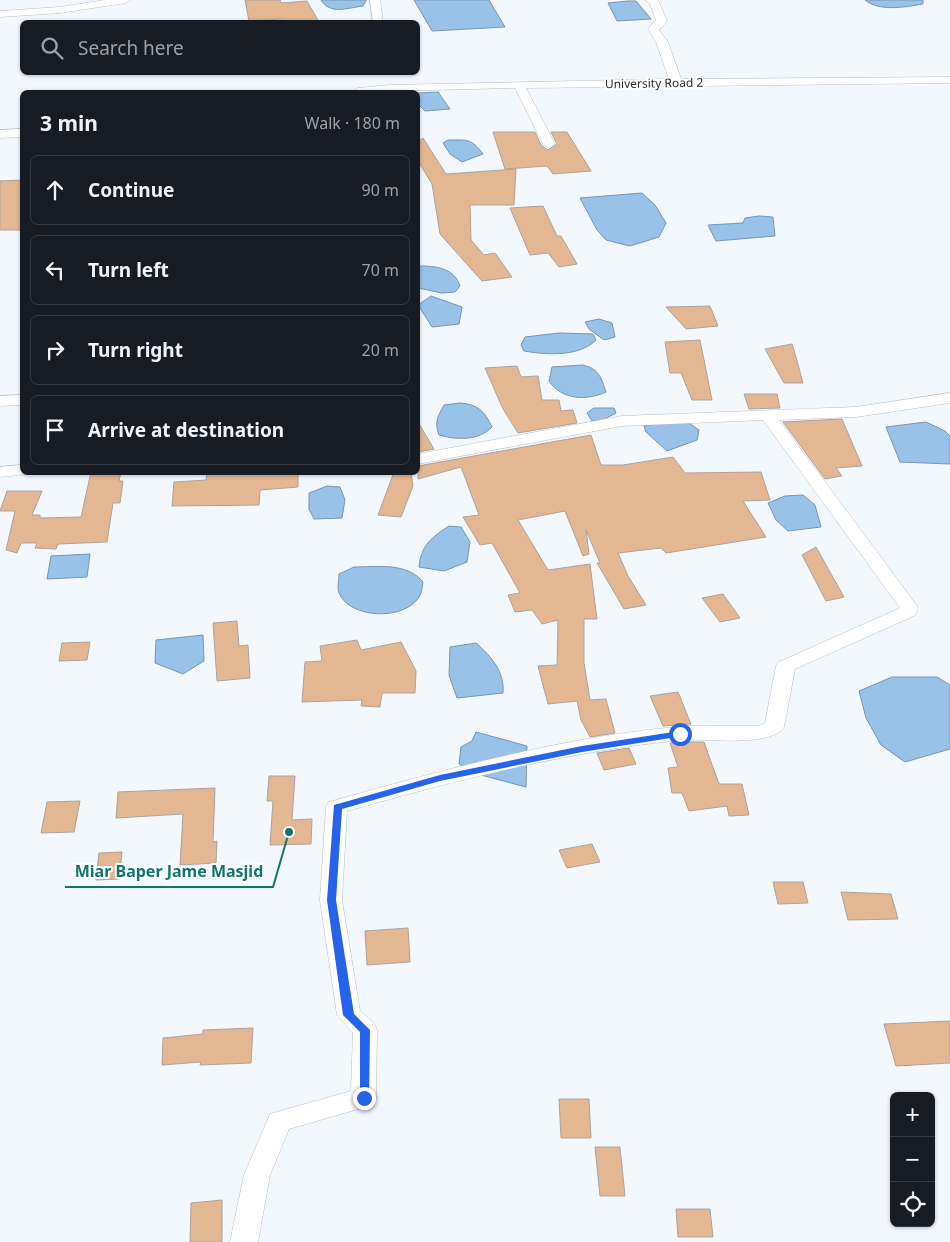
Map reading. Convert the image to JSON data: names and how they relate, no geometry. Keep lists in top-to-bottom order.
{
  "streets": {
    "street": ["University Road 2"]
  },
  "places": ["Miar Baper Jame Masjid"],
  "page": {
    "search": "Search here",
    "heading": ["3 min", "Walk · 180 m"],
    "list": [
      ["Continue", "90 m"],
      ["Turn left", "70 m"],
      ["Turn right", "20 m"],
      "Arrive at destination"
    ],
    "map_buttons": ["+", "−"]
  }
}
